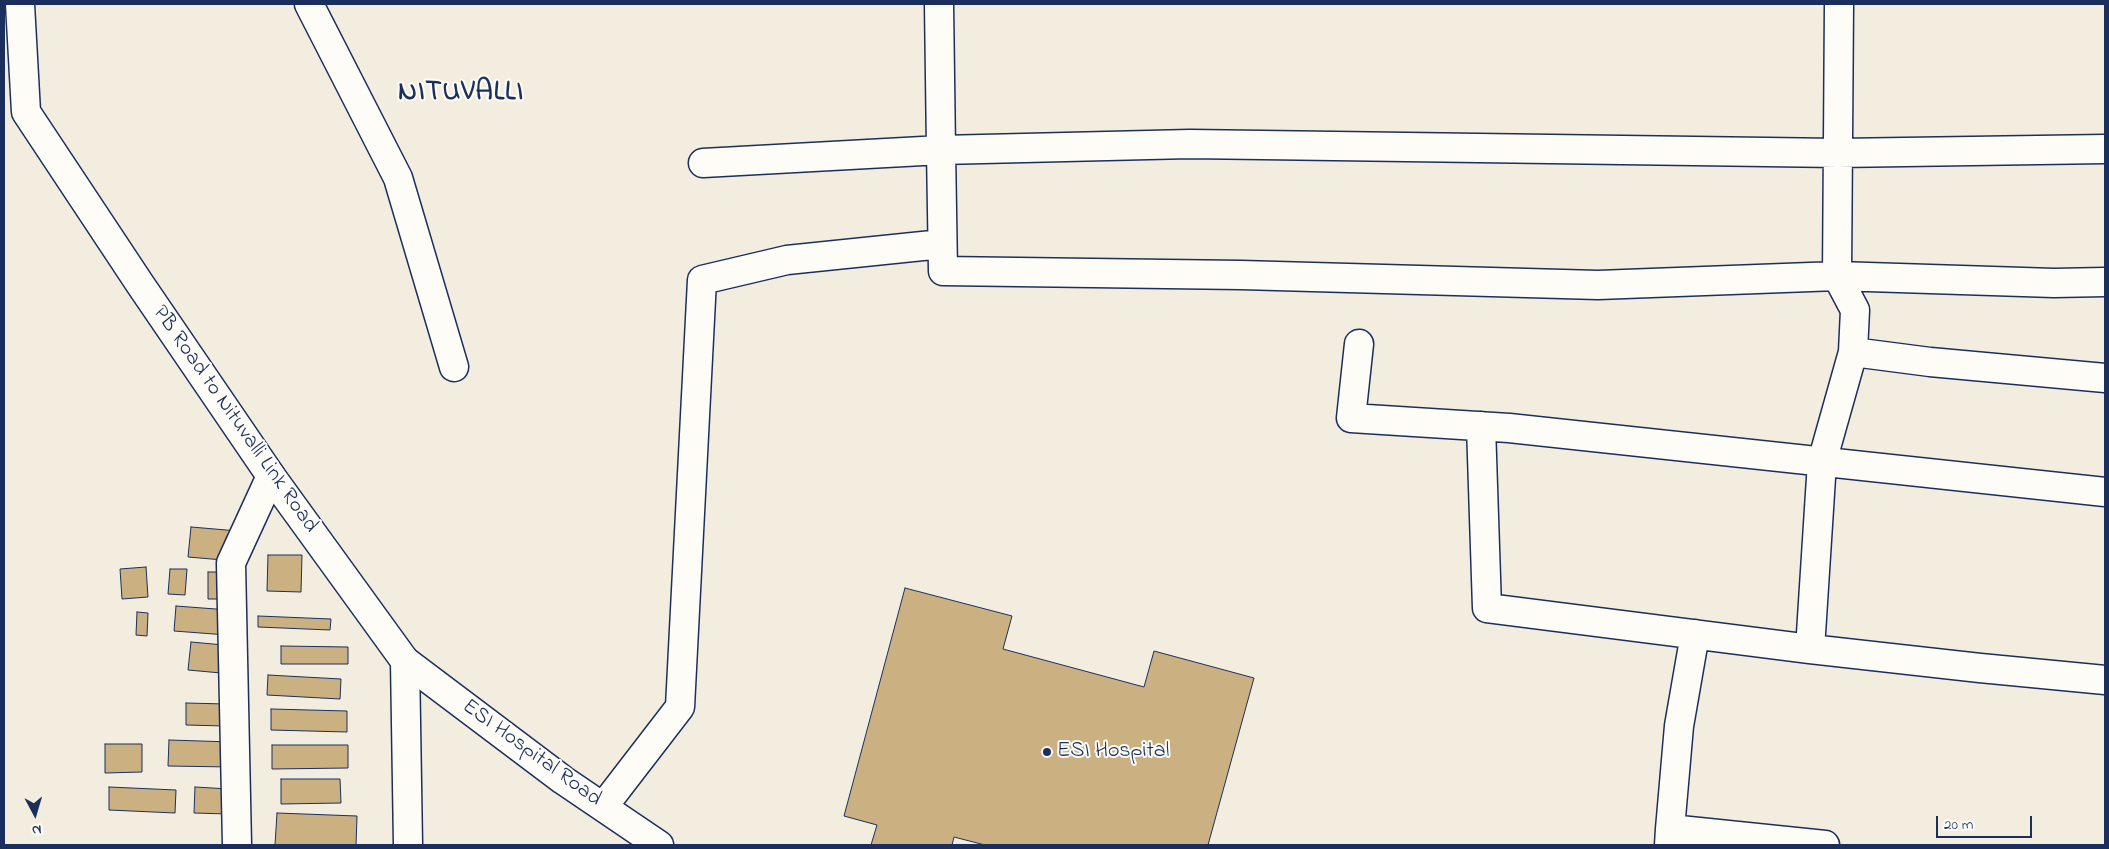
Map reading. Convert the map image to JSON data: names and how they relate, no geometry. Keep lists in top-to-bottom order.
{
  "streets": {
    "street": ["PB Road to Nituvalli Link Road", "ESI Hospital Road"]
  },
  "crossings": [
    ["PB Road to Nituvalli Link Road", "ESI Hospital Road"]
  ],
  "districts": ["NITUVALLI"],
  "places": ["ESI Hospital"],
  "scale_bar": "20 m",
  "north": "bottom"
}
